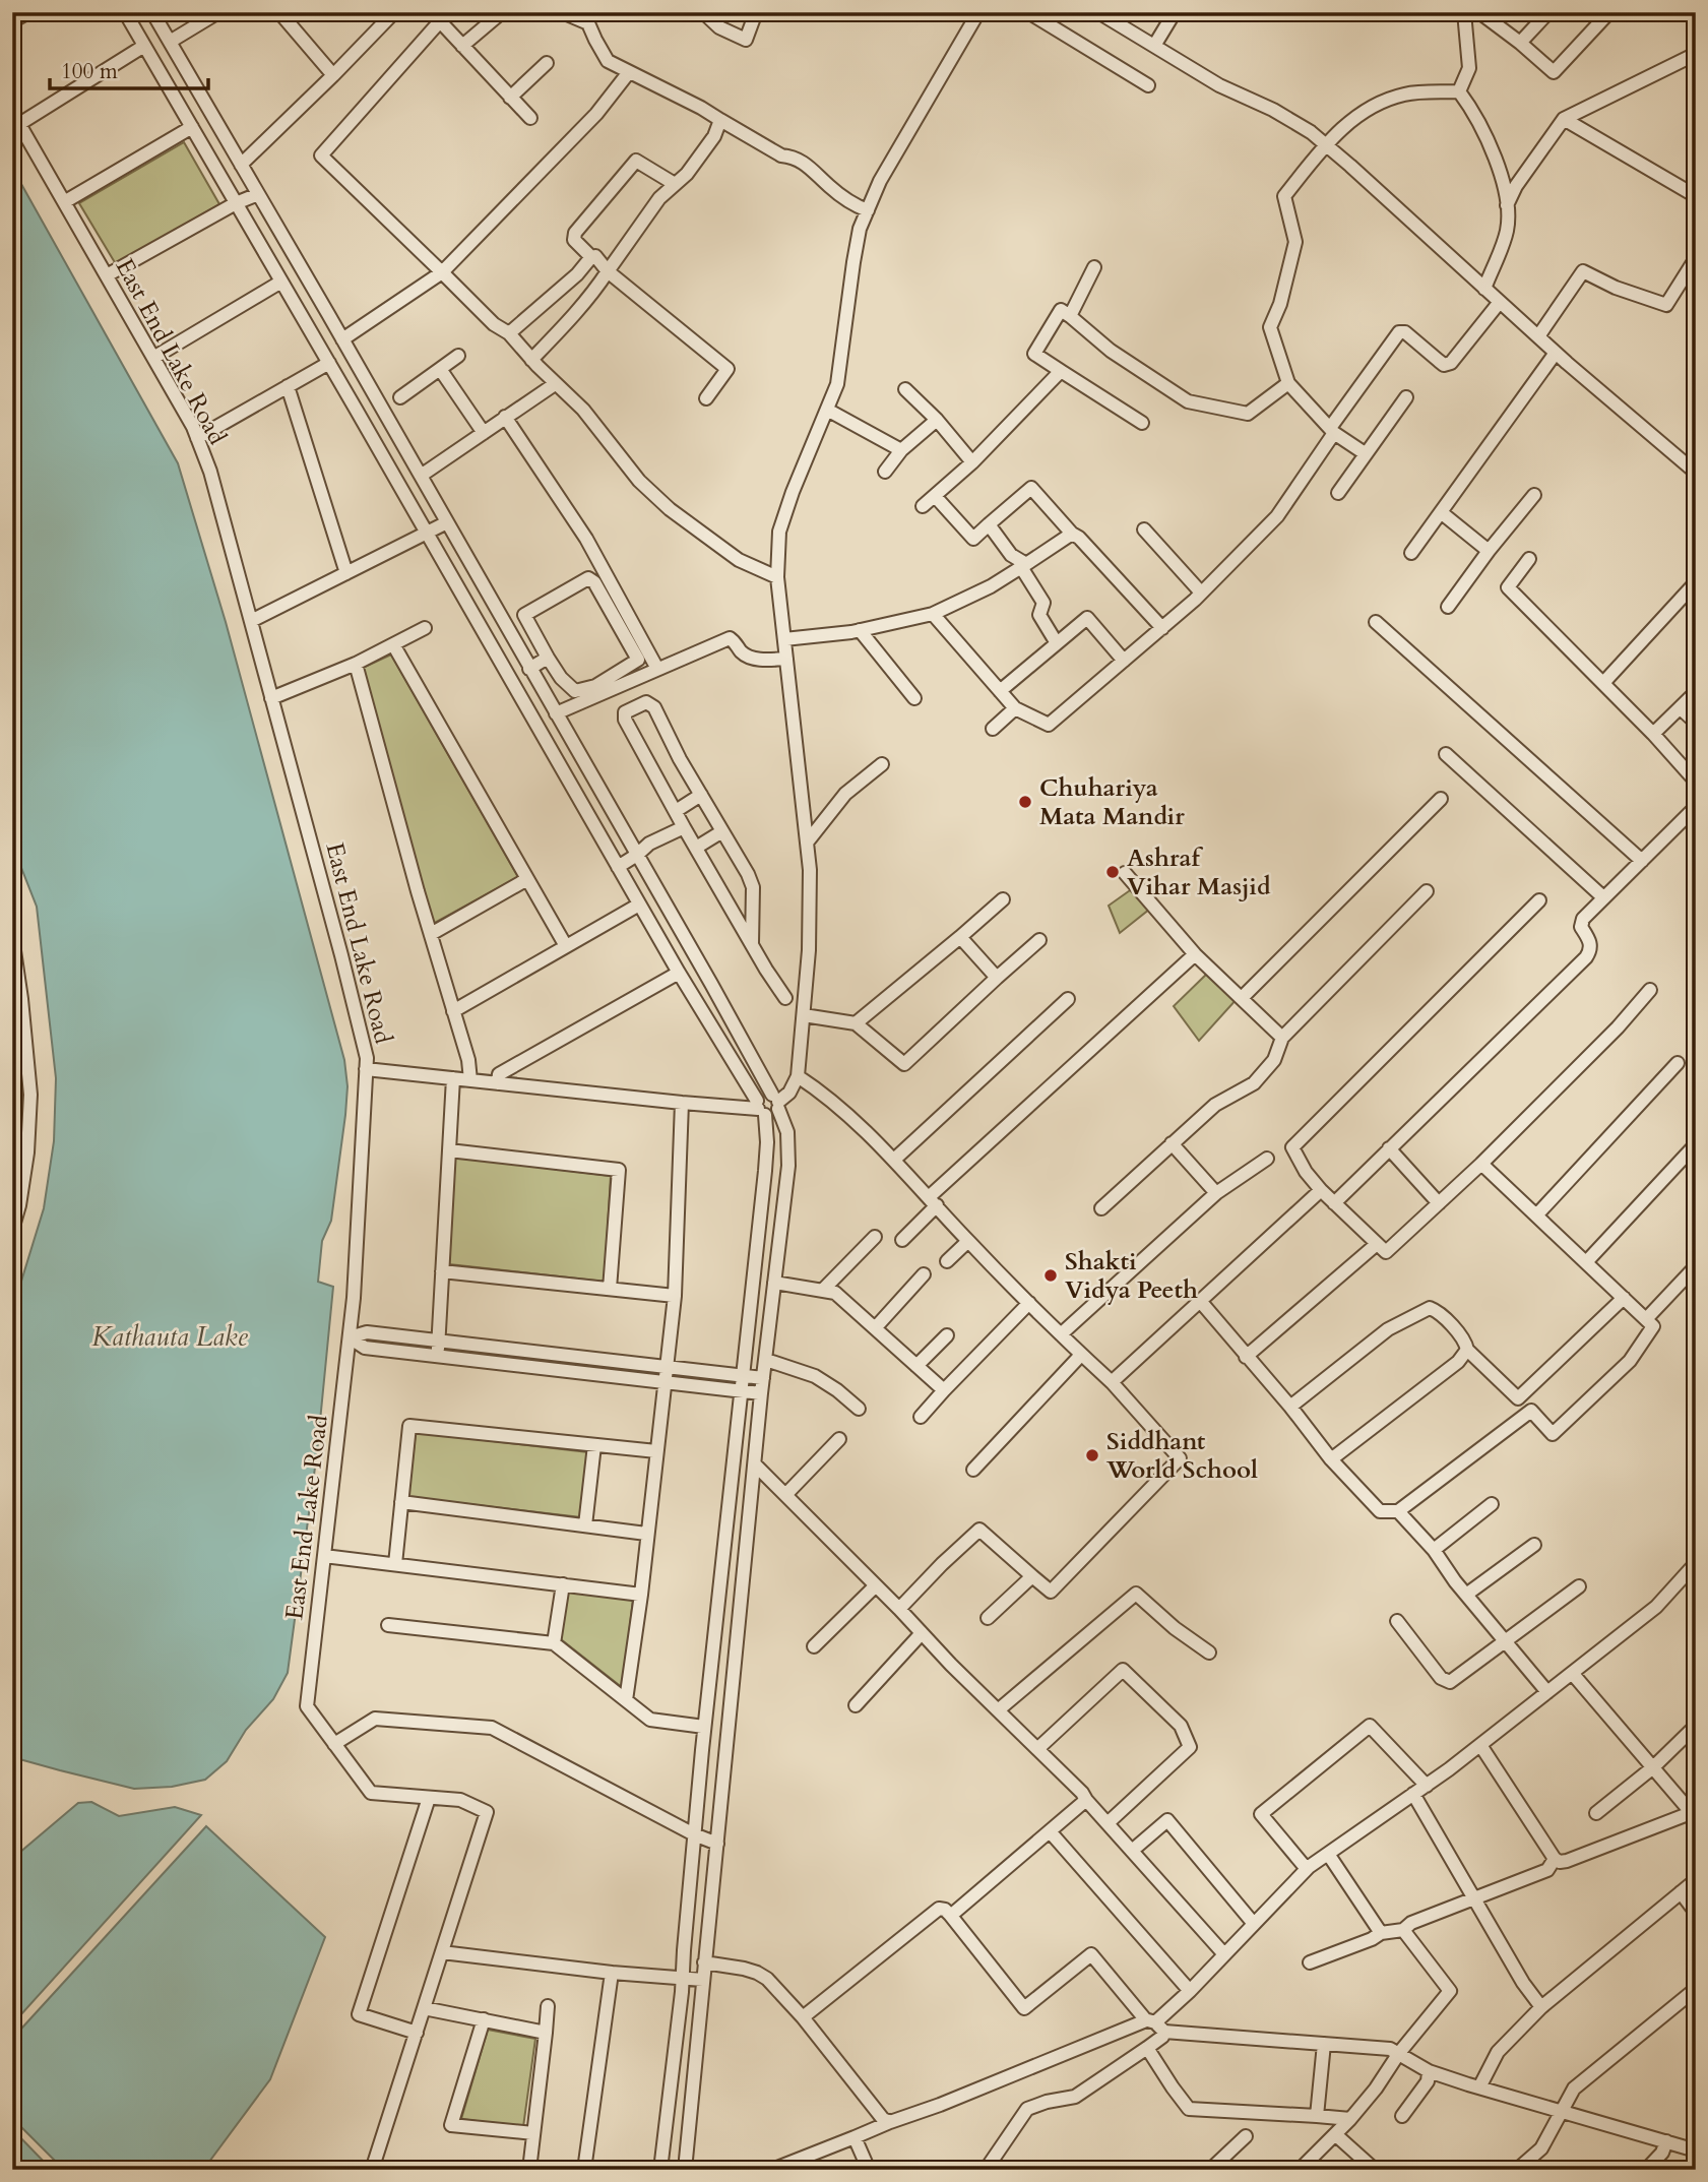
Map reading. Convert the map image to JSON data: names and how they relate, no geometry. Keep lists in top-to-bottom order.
{
  "streets": {
    "street": ["East End Lake Road"]
  },
  "water": ["Kathauta Lake"],
  "places": [
    "Chuhariya Mata Mandir",
    "Ashraf Vihar Masjid",
    "Shakti Vidya Peeth",
    "Siddhant World School"
  ],
  "scale_bar": "100 m"
}
